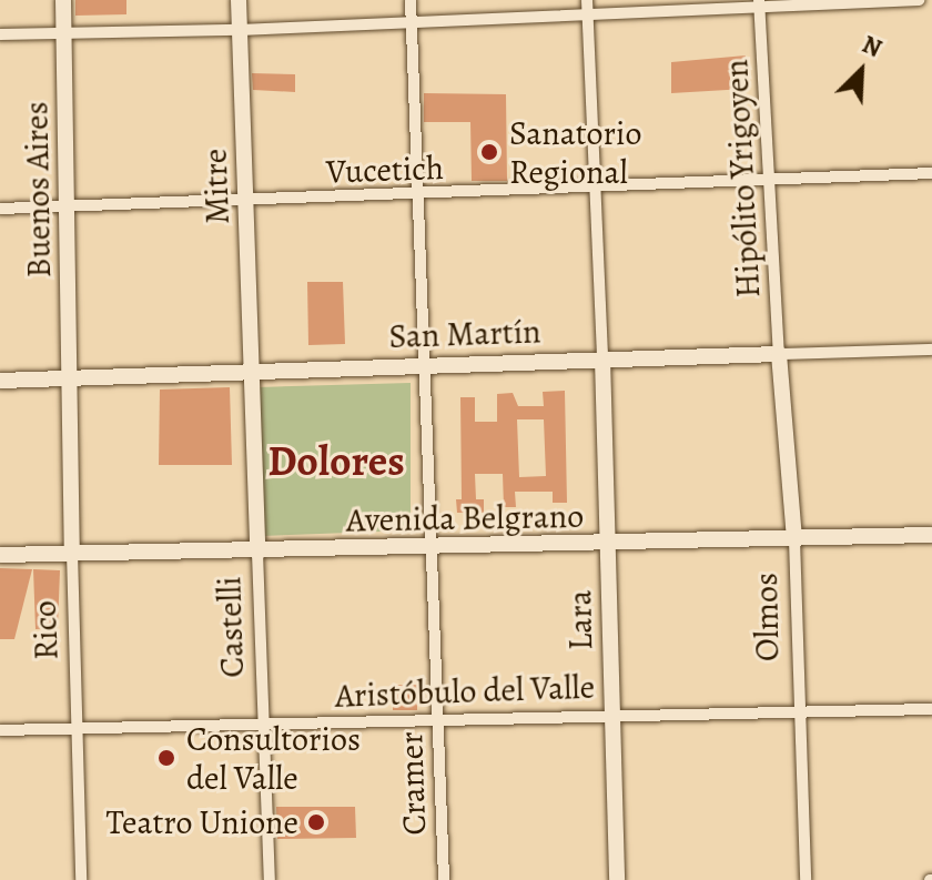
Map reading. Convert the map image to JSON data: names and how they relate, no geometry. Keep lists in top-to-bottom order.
{
  "streets": {
    "main road": [
      "Mitre",
      "Buenos Aires",
      "San Martín",
      "Avenida Belgrano",
      "Olmos",
      "Lara",
      "Castelli",
      "Rico"
    ],
    "street": [
      "Vucetich",
      "Hipólito Yrigoyen",
      "Aristóbulo del Valle",
      "Cramer"
    ]
  },
  "crossings": [
    ["Vucetich", "Hipólito Yrigoyen"],
    ["Vucetich", "Mitre"],
    ["Vucetich", "Buenos Aires"],
    ["Vucetich", "Cramer"],
    ["Hipólito Yrigoyen", "San Martín"],
    ["Hipólito Yrigoyen", "Olmos"],
    ["Mitre", "San Martín"],
    ["Mitre", "Castelli"],
    ["Buenos Aires", "San Martín"],
    ["Buenos Aires", "Rico"],
    ["San Martín", "Olmos"],
    ["San Martín", "Lara"],
    ["San Martín", "Castelli"],
    ["San Martín", "Rico"],
    ["San Martín", "Cramer"],
    ["Avenida Belgrano", "Olmos"],
    ["Avenida Belgrano", "Lara"],
    ["Avenida Belgrano", "Castelli"],
    ["Avenida Belgrano", "Rico"],
    ["Avenida Belgrano", "Cramer"],
    ["Olmos", "Aristóbulo del Valle"],
    ["Lara", "Aristóbulo del Valle"],
    ["Castelli", "Aristóbulo del Valle"],
    ["Rico", "Aristóbulo del Valle"],
    ["Aristóbulo del Valle", "Cramer"]
  ],
  "districts": ["Dolores"],
  "places": ["Sanatorio Regional", "Consultorios del Valle", "Teatro Unione"],
  "north": "top right"
}
